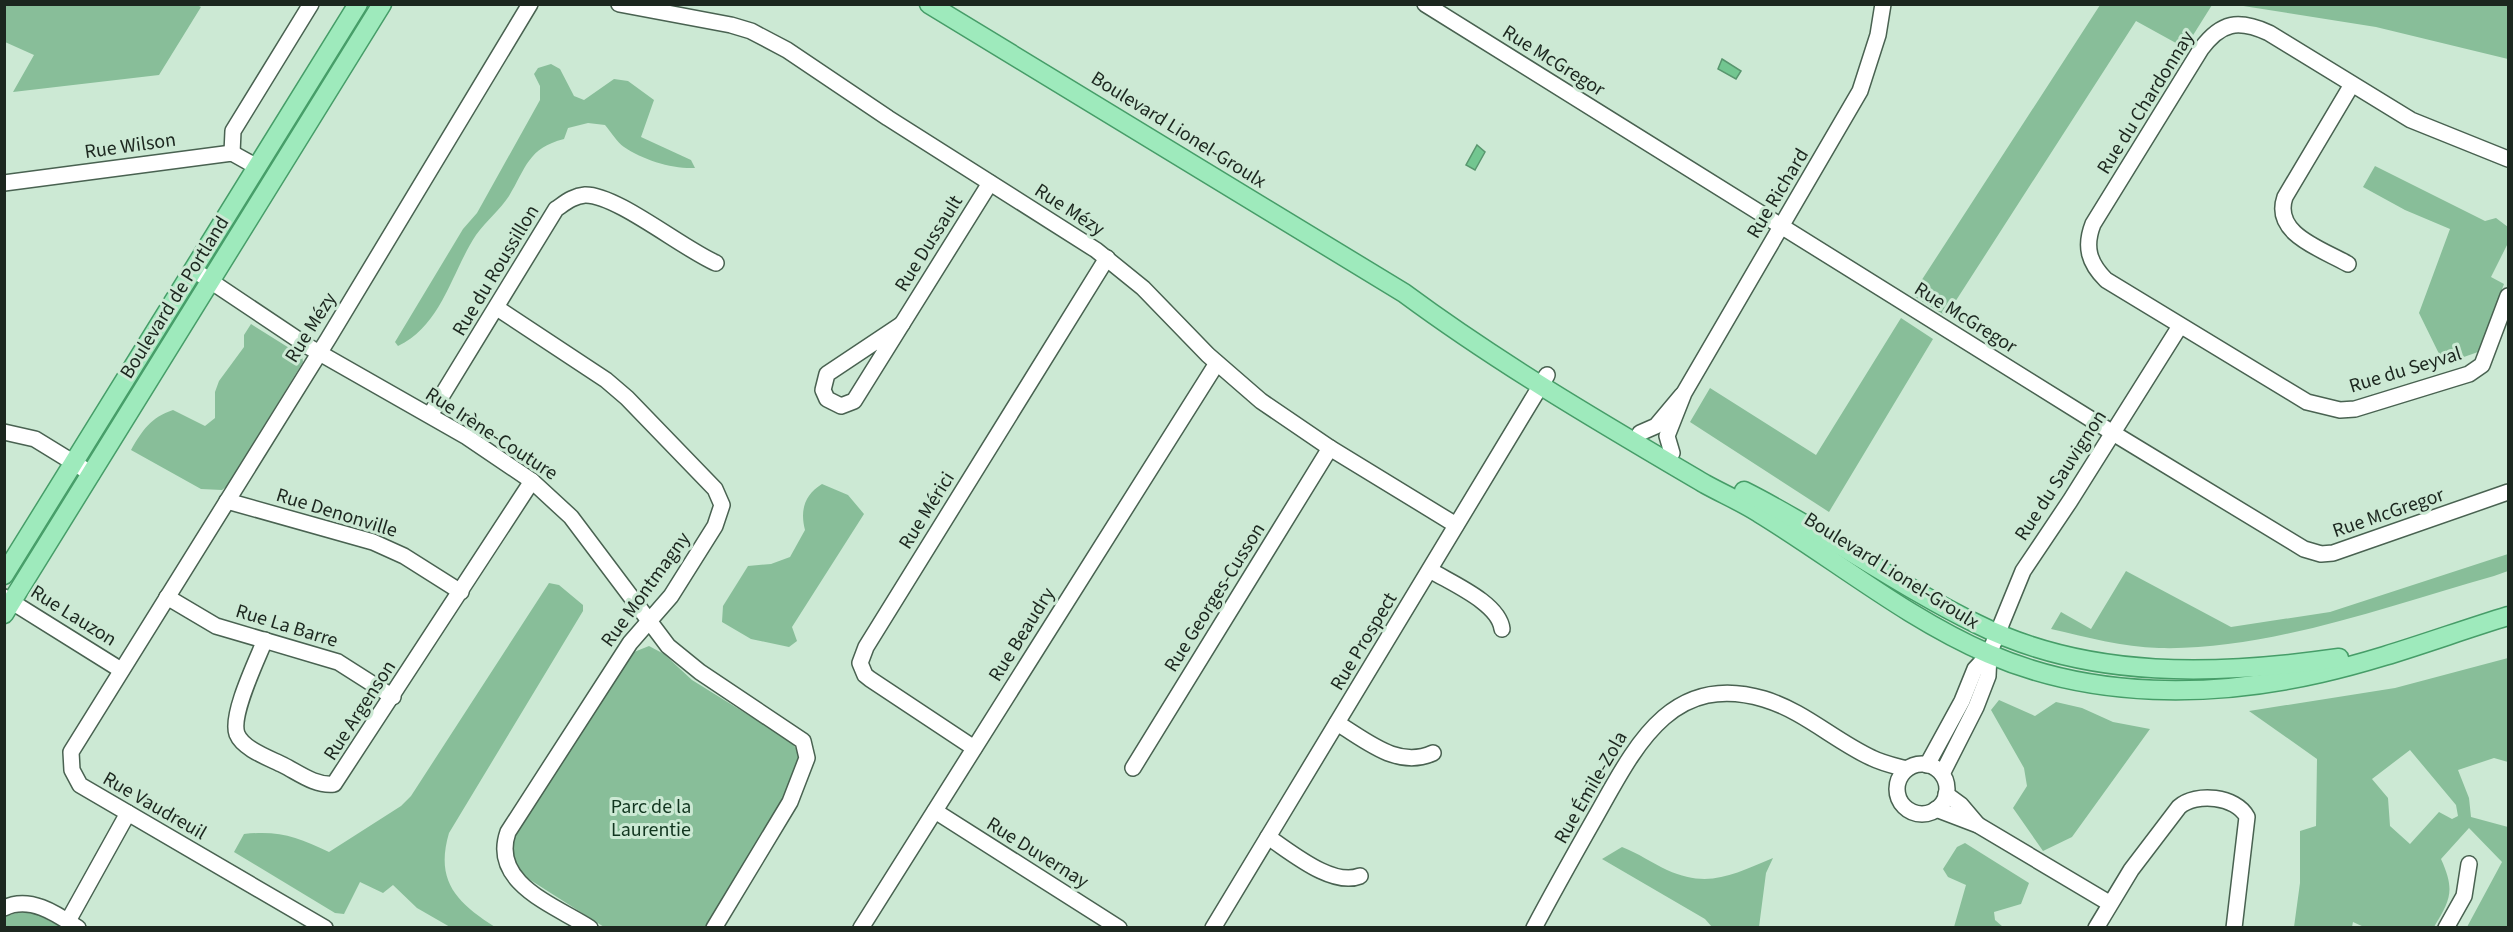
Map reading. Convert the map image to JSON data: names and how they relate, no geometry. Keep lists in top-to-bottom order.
{
  "streets": {
    "main road": ["Boulevard Lionel-Groulx", "Boulevard de Portland"],
    "street": [
      "Rue McGregor",
      "Rue du Chardonnay",
      "Rue Wilson",
      "Rue Richard",
      "Rue Mézy",
      "Rue Dussault",
      "Rue du Roussillon",
      "Rue du Seyval",
      "Rue Irène-Couture",
      "Rue du Sauvignon",
      "Rue Mérici",
      "Rue Denonville",
      "Rue Montmagny",
      "Rue Georges-Cusson",
      "Rue Lauzon",
      "Rue La Barre",
      "Rue Beaudry",
      "Rue Prospect",
      "Rue Argenson",
      "Rue Émile-Zola",
      "Rue Vaudreuil",
      "Rue Duvernay"
    ]
  },
  "crossings": [
    ["Rue McGregor", "Rue Richard"],
    ["Rue McGregor", "Rue du Sauvignon"],
    ["Rue du Chardonnay", "Rue du Seyval"],
    ["Rue du Chardonnay", "Rue du Sauvignon"],
    ["Boulevard Lionel-Groulx", "Rue Richard"],
    ["Boulevard Lionel-Groulx", "Rue du Sauvignon"],
    ["Boulevard Lionel-Groulx", "Rue Prospect"],
    ["Rue Mézy", "Rue Dussault"],
    ["Rue Mézy", "Rue Irène-Couture"],
    ["Rue Mézy", "Rue Mérici"],
    ["Rue Mézy", "Rue Denonville"],
    ["Rue Mézy", "Rue Georges-Cusson"],
    ["Rue Mézy", "Rue Lauzon"],
    ["Rue Mézy", "Rue La Barre"],
    ["Rue Mézy", "Rue Beaudry"],
    ["Rue Mézy", "Rue Prospect"],
    ["Rue Mézy", "Rue Vaudreuil"],
    ["Rue du Roussillon", "Rue Irène-Couture"],
    ["Rue du Roussillon", "Rue Montmagny"],
    ["Boulevard de Portland", "Rue Irène-Couture"],
    ["Boulevard de Portland", "Rue Lauzon"],
    ["Rue du Seyval", "Rue du Sauvignon"],
    ["Rue Irène-Couture", "Rue Montmagny"],
    ["Rue Irène-Couture", "Rue Argenson"],
    ["Rue Mérici", "Rue Beaudry"],
    ["Rue Denonville", "Rue Argenson"],
    ["Rue Lauzon", "Rue Vaudreuil"],
    ["Rue La Barre", "Rue Argenson"],
    ["Rue Beaudry", "Rue Duvernay"]
  ],
  "parks": ["Parc de la Laurentie"]
}
